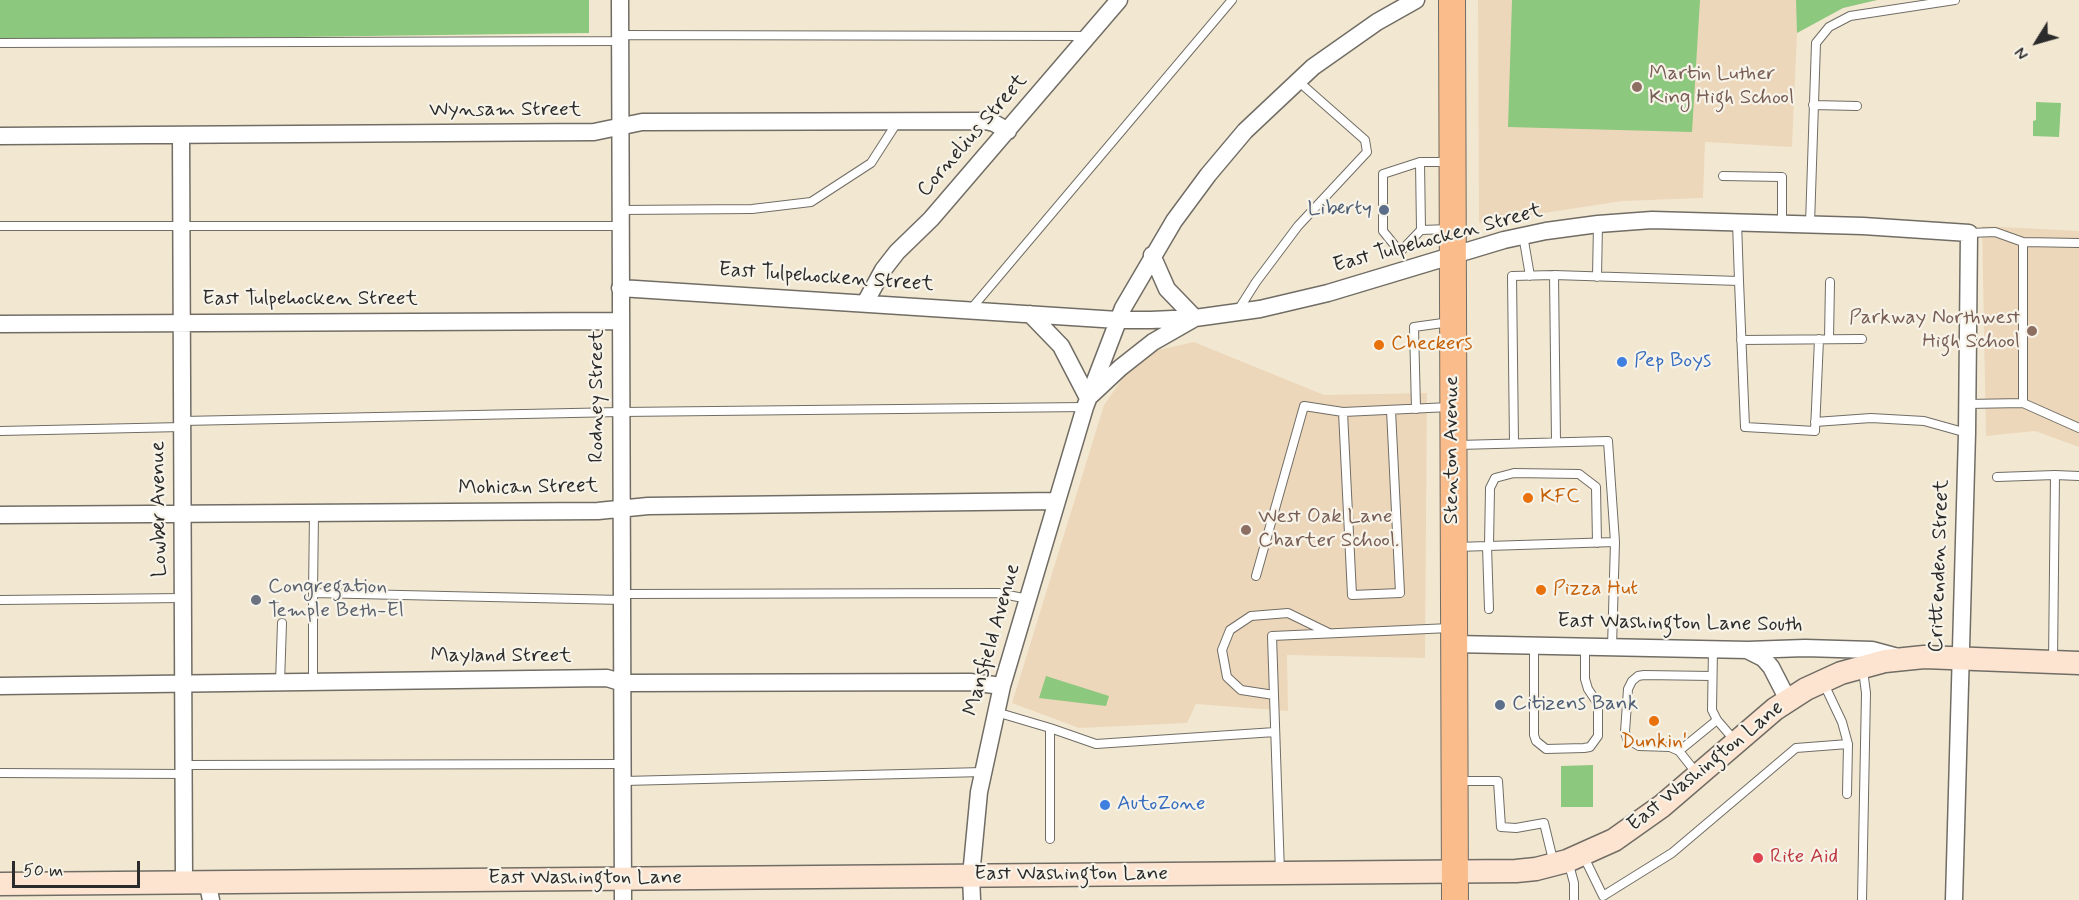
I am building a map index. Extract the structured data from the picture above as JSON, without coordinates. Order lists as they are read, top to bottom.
{
  "streets": {
    "main road": ["Stenton Avenue", "East Washington Lane"],
    "street": [
      "Wynsam Street",
      "Cornelius Street",
      "East Tulpehocken Street",
      "Rodney Street",
      "Mohican Street",
      "Lowber Avenue",
      "Crittenden Street",
      "East Washington Lane South",
      "Mansfield Avenue",
      "Mayland Street"
    ]
  },
  "crossings": [
    ["Wynsam Street", "Cornelius Street"],
    ["Wynsam Street", "Rodney Street"],
    ["Wynsam Street", "Lowber Avenue"],
    ["Cornelius Street", "East Tulpehocken Street"],
    ["East Tulpehocken Street", "Rodney Street"],
    ["East Tulpehocken Street", "Stenton Avenue"],
    ["East Tulpehocken Street", "Lowber Avenue"],
    ["East Tulpehocken Street", "Crittenden Street"],
    ["East Tulpehocken Street", "Mansfield Avenue"],
    ["Rodney Street", "Mohican Street"],
    ["Rodney Street", "Mayland Street"],
    ["Rodney Street", "East Washington Lane"],
    ["Stenton Avenue", "East Washington Lane South"],
    ["Stenton Avenue", "East Washington Lane"],
    ["Mohican Street", "Lowber Avenue"],
    ["Mohican Street", "Mansfield Avenue"],
    ["Lowber Avenue", "Mayland Street"],
    ["Lowber Avenue", "East Washington Lane"],
    ["Crittenden Street", "East Washington Lane"],
    ["East Washington Lane South", "East Washington Lane"],
    ["Mansfield Avenue", "Mayland Street"],
    ["Mansfield Avenue", "East Washington Lane"]
  ],
  "places": [
    "Martin Luther King High School",
    "Liberty",
    "Parkway Northwest High School",
    "Checkers",
    "Pep Boys",
    "KFC",
    "West Oak Lane Charter School.",
    "Pizza Hut",
    "Congregation Temple Beth-El",
    "Citizens Bank",
    "Dunkin'",
    "AutoZone",
    "Rite Aid"
  ],
  "scale_bar": "50 m",
  "north": "bottom left"
}
